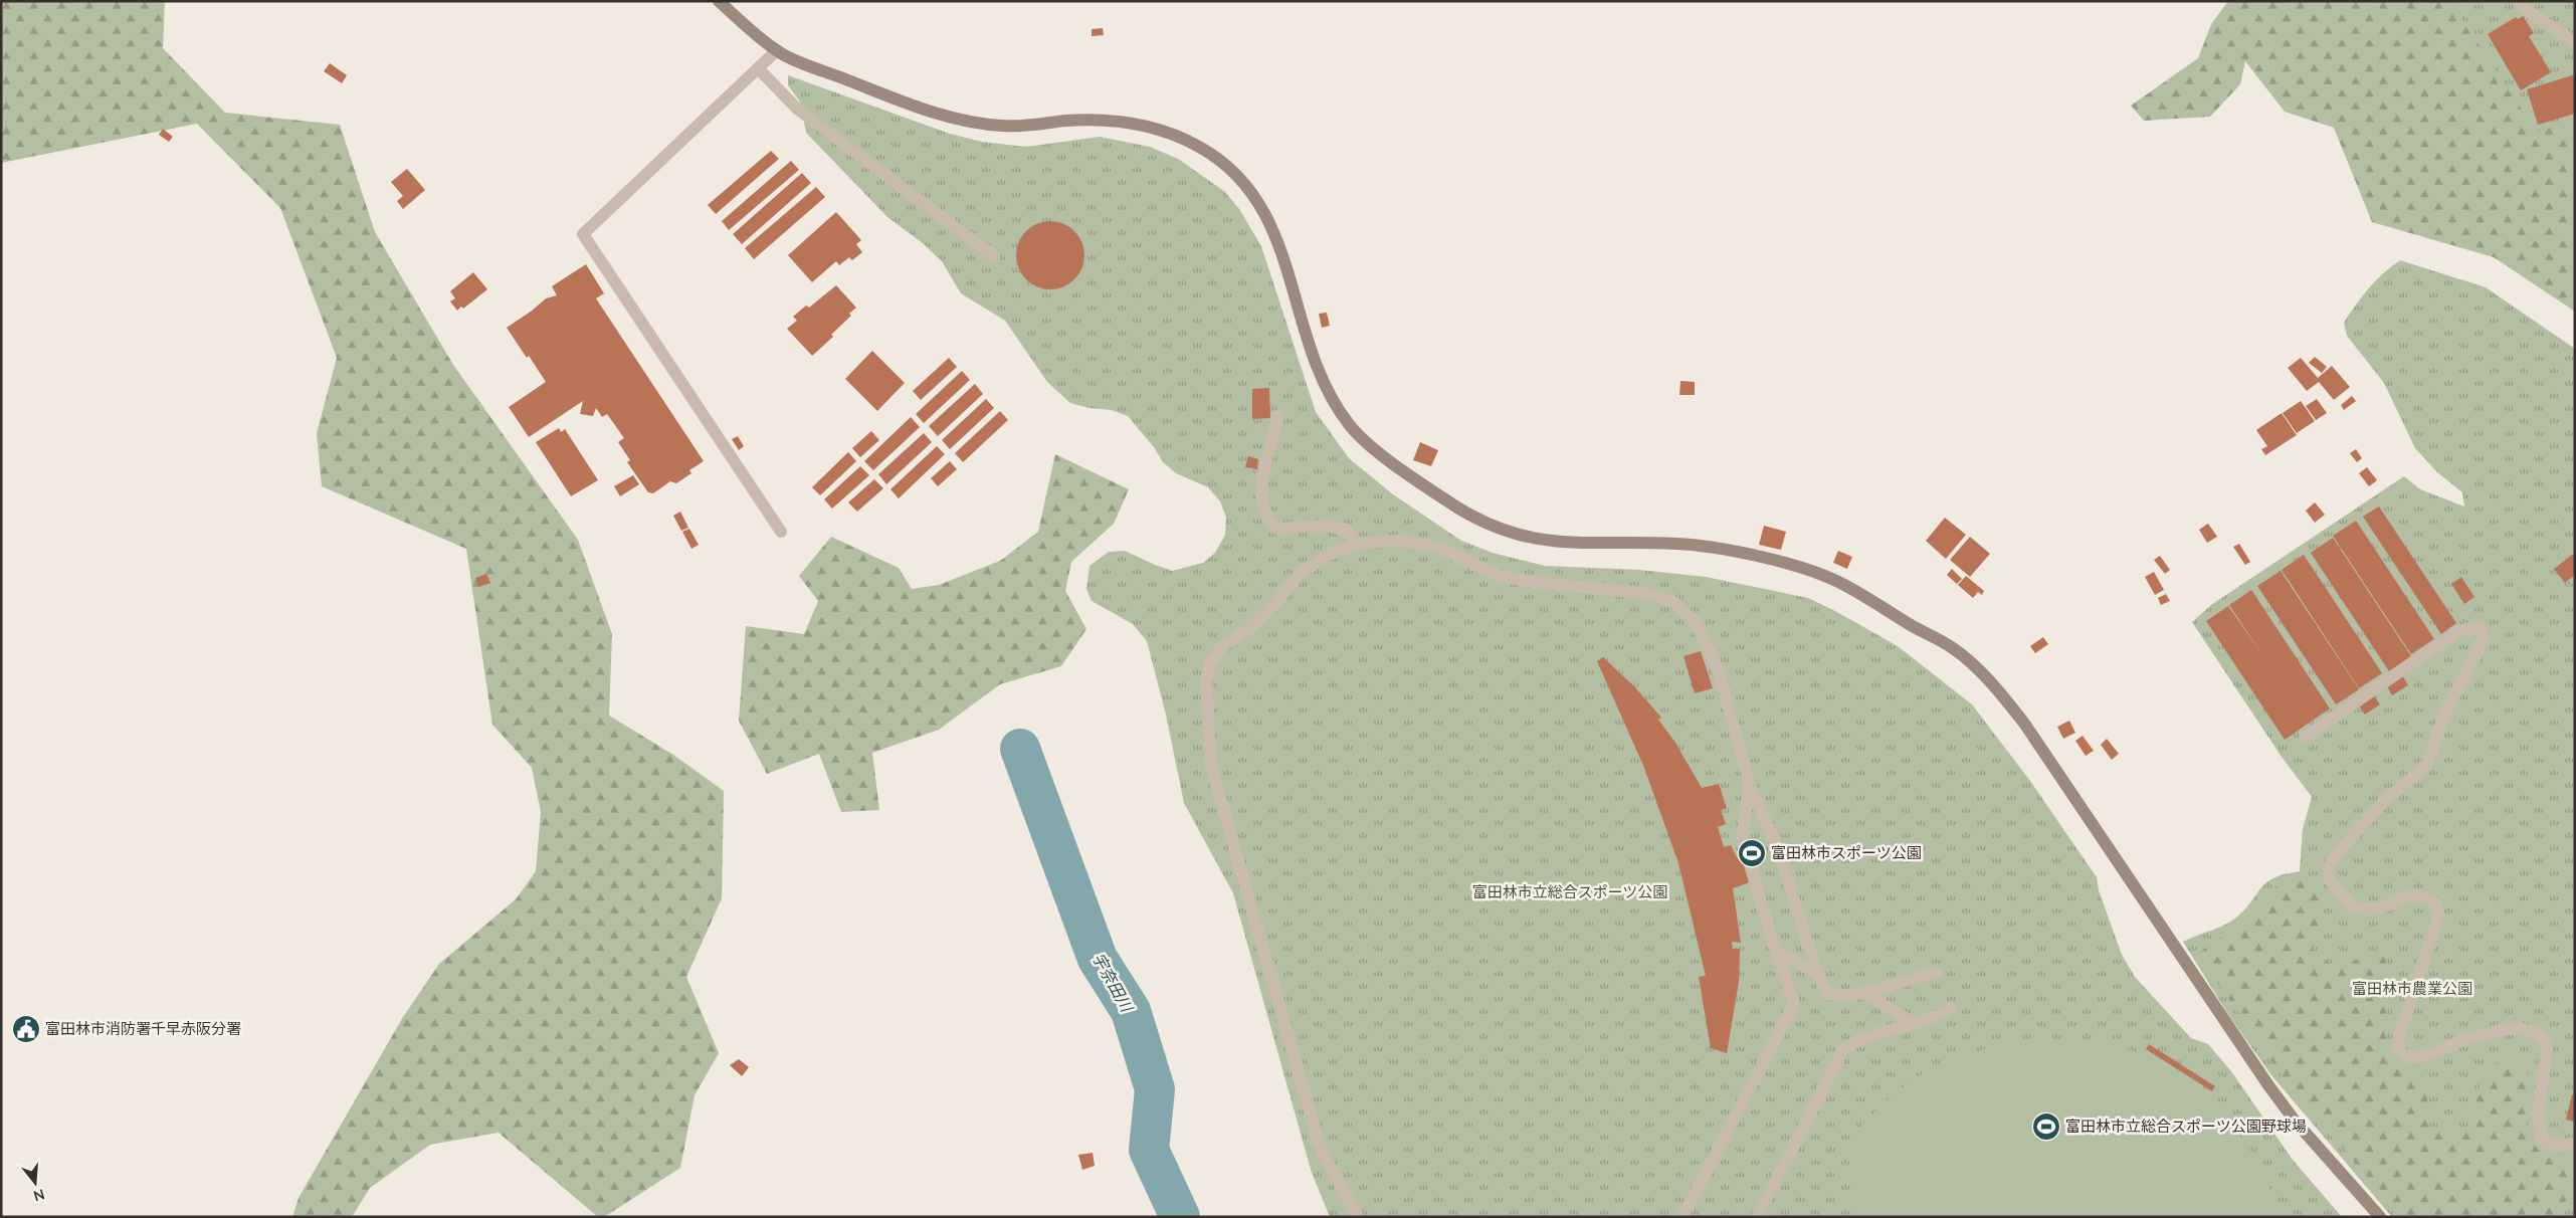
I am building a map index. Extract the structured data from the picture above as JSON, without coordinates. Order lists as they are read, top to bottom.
{
  "water": ["宇奈田川"],
  "parks": ["富田林市立総合スポーツ公園", "富田林市農業公園"],
  "places": {
    "sports": ["富田林市スポーツ公園", "富田林市立総合スポーツ公園野球場"],
    "public building": ["富田林市消防署千早赤阪分署"]
  },
  "north": "bottom"
}
